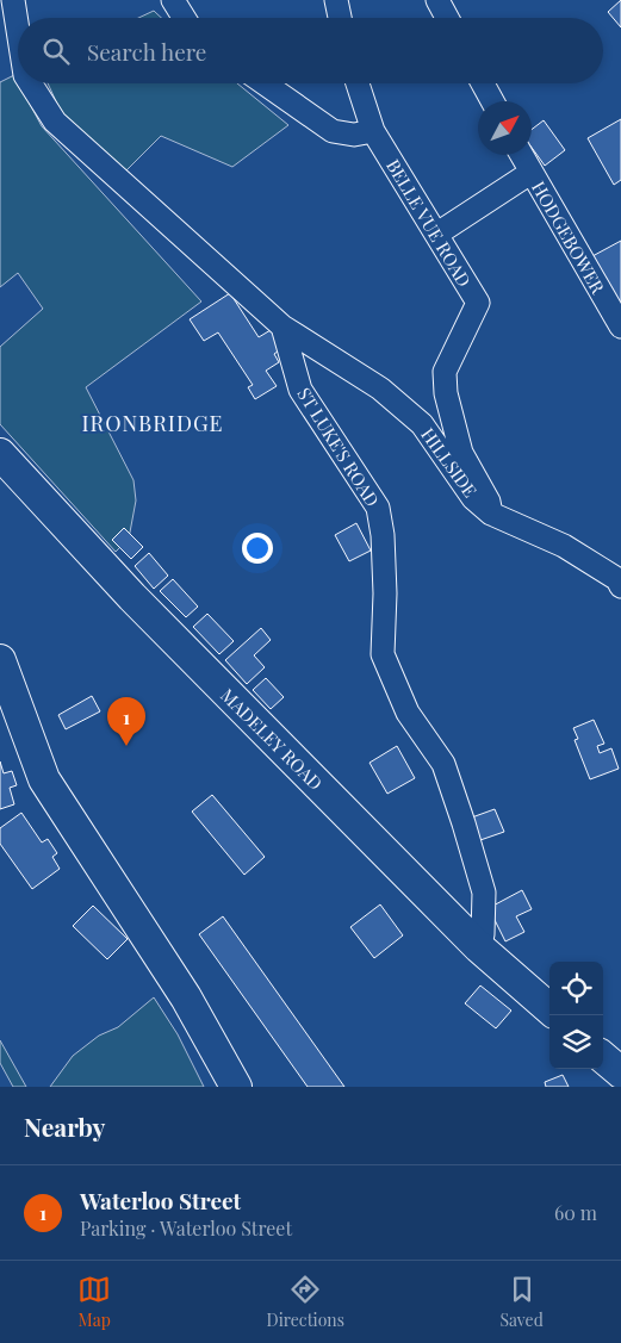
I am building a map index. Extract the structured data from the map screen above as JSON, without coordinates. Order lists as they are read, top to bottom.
{
  "streets": {
    "main road": ["MADELEY ROAD"],
    "street": [
      "BELLE VUE ROAD",
      "HODGEBOWER",
      "ST LUKE'S ROAD",
      "HILLSIDE"
    ]
  },
  "crossings": [
    ["BELLE VUE ROAD", "HILLSIDE"],
    ["ST LUKE'S ROAD", "HILLSIDE"],
    ["ST LUKE'S ROAD", "MADELEY ROAD"]
  ],
  "districts": ["IRONBRIDGE"],
  "north": "top right",
  "page": {
    "search": "Search here",
    "pins": "1",
    "heading": "Nearby",
    "list": [
      {
        "mark": "1",
        "name": "Waterloo Street",
        "note": "Parking · Waterloo Street",
        "value": "60 m"
      }
    ],
    "nav": ["Map", "Directions", "Saved"]
  }
}
